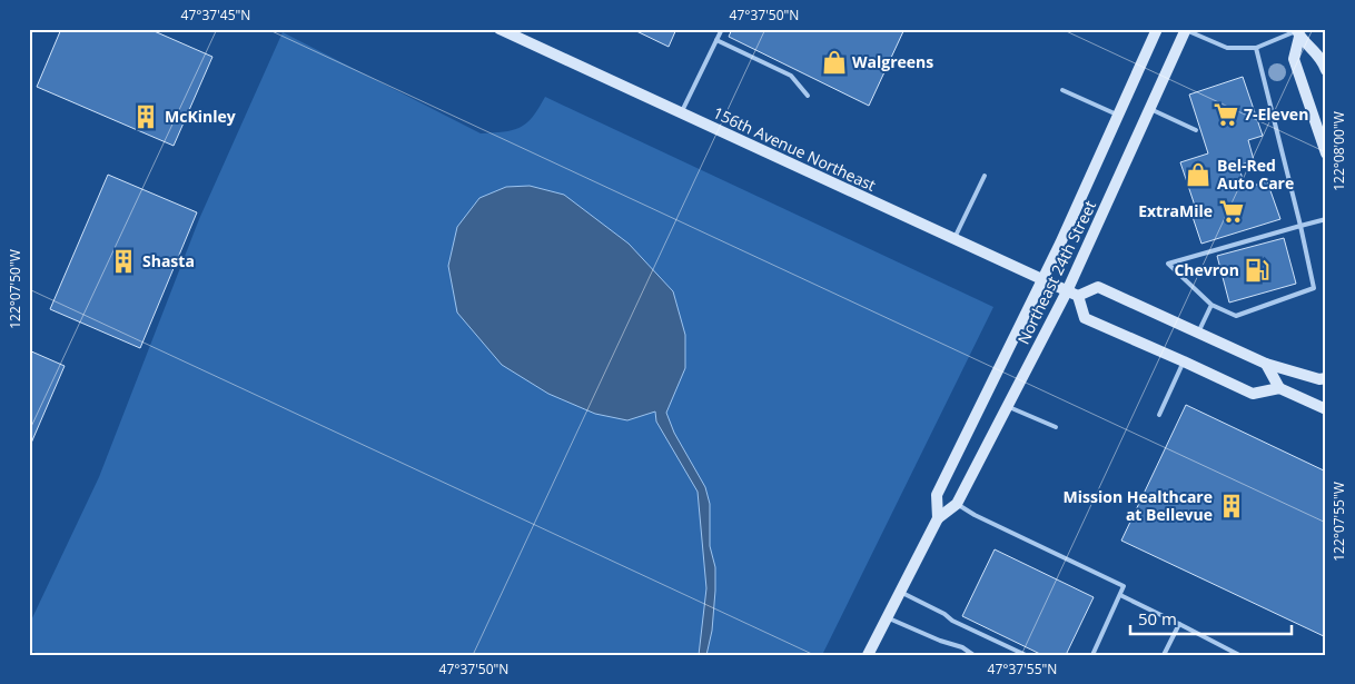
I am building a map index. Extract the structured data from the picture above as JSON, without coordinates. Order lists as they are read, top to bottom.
{
  "streets": {
    "main road": ["156th Avenue Northeast", "Northeast 24th Street"]
  },
  "crossings": [
    ["156th Avenue Northeast", "Northeast 24th Street"]
  ],
  "places": {
    "shop": ["Walgreens", "Bel-Red Auto Care"],
    "supermarket": ["7-Eleven", "ExtraMile"],
    "building": ["McKinley", "Shasta", "Mission Healthcare at Bellevue"],
    "fuel station": ["Chevron"]
  },
  "scale_bar": "50 m",
  "coordinates": [
    "47°37'45\"N",
    "47°37'50\"N",
    "122°08'00\"W",
    "122°07'50\"W",
    "122°07'55\"W",
    "47°37'55\"N"
  ]
}
